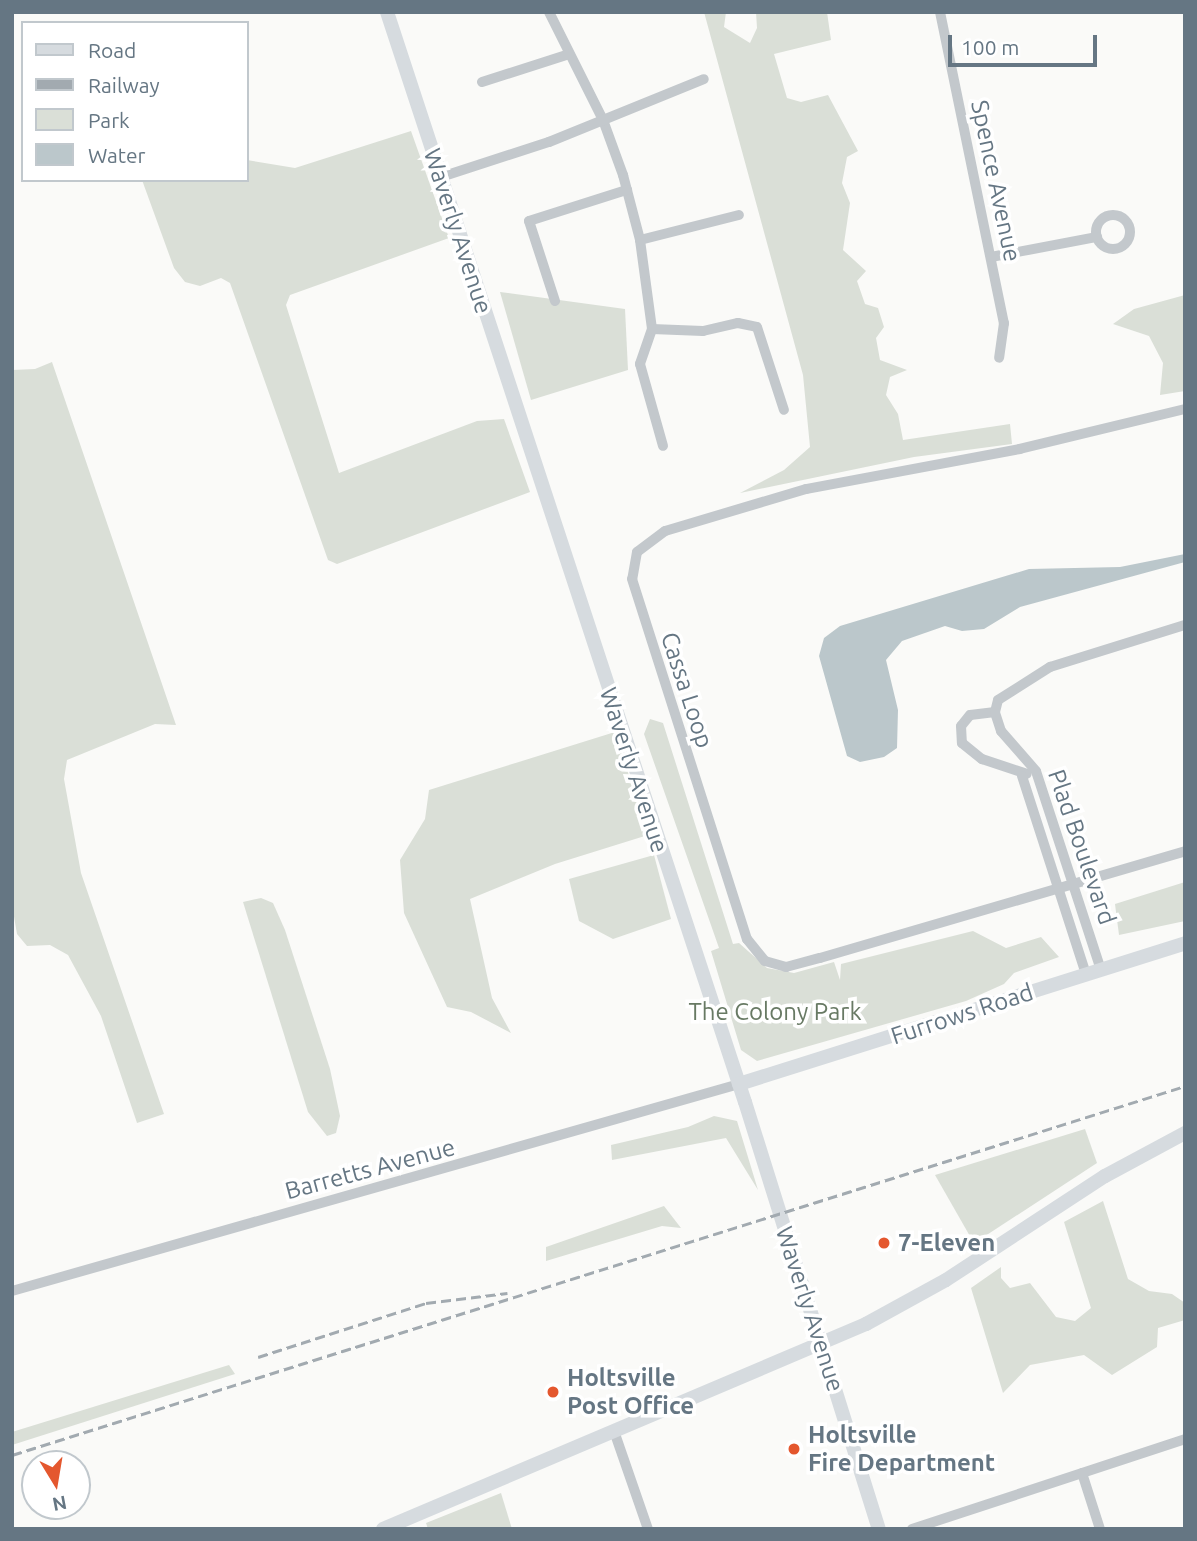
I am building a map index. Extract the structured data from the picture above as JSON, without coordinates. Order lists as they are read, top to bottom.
{
  "streets": {
    "street": [
      "Spence Avenue",
      "Waverly Avenue",
      "Cassa Loop",
      "Plad Boulevard",
      "Furrows Road",
      "Barretts Avenue"
    ]
  },
  "crossings": [
    ["Waverly Avenue", "Furrows Road"],
    ["Waverly Avenue", "Barretts Avenue"],
    ["Cassa Loop", "Plad Boulevard"],
    ["Plad Boulevard", "Furrows Road"],
    ["Furrows Road", "Barretts Avenue"]
  ],
  "parks": ["The Colony Park"],
  "places": ["7-Eleven", "Holtsville Post Office", "Holtsville Fire Department"],
  "legend": [
    "Road",
    "Railway",
    "Park",
    "Water"
  ],
  "scale_bar": "100 m",
  "north": "bottom"
}
